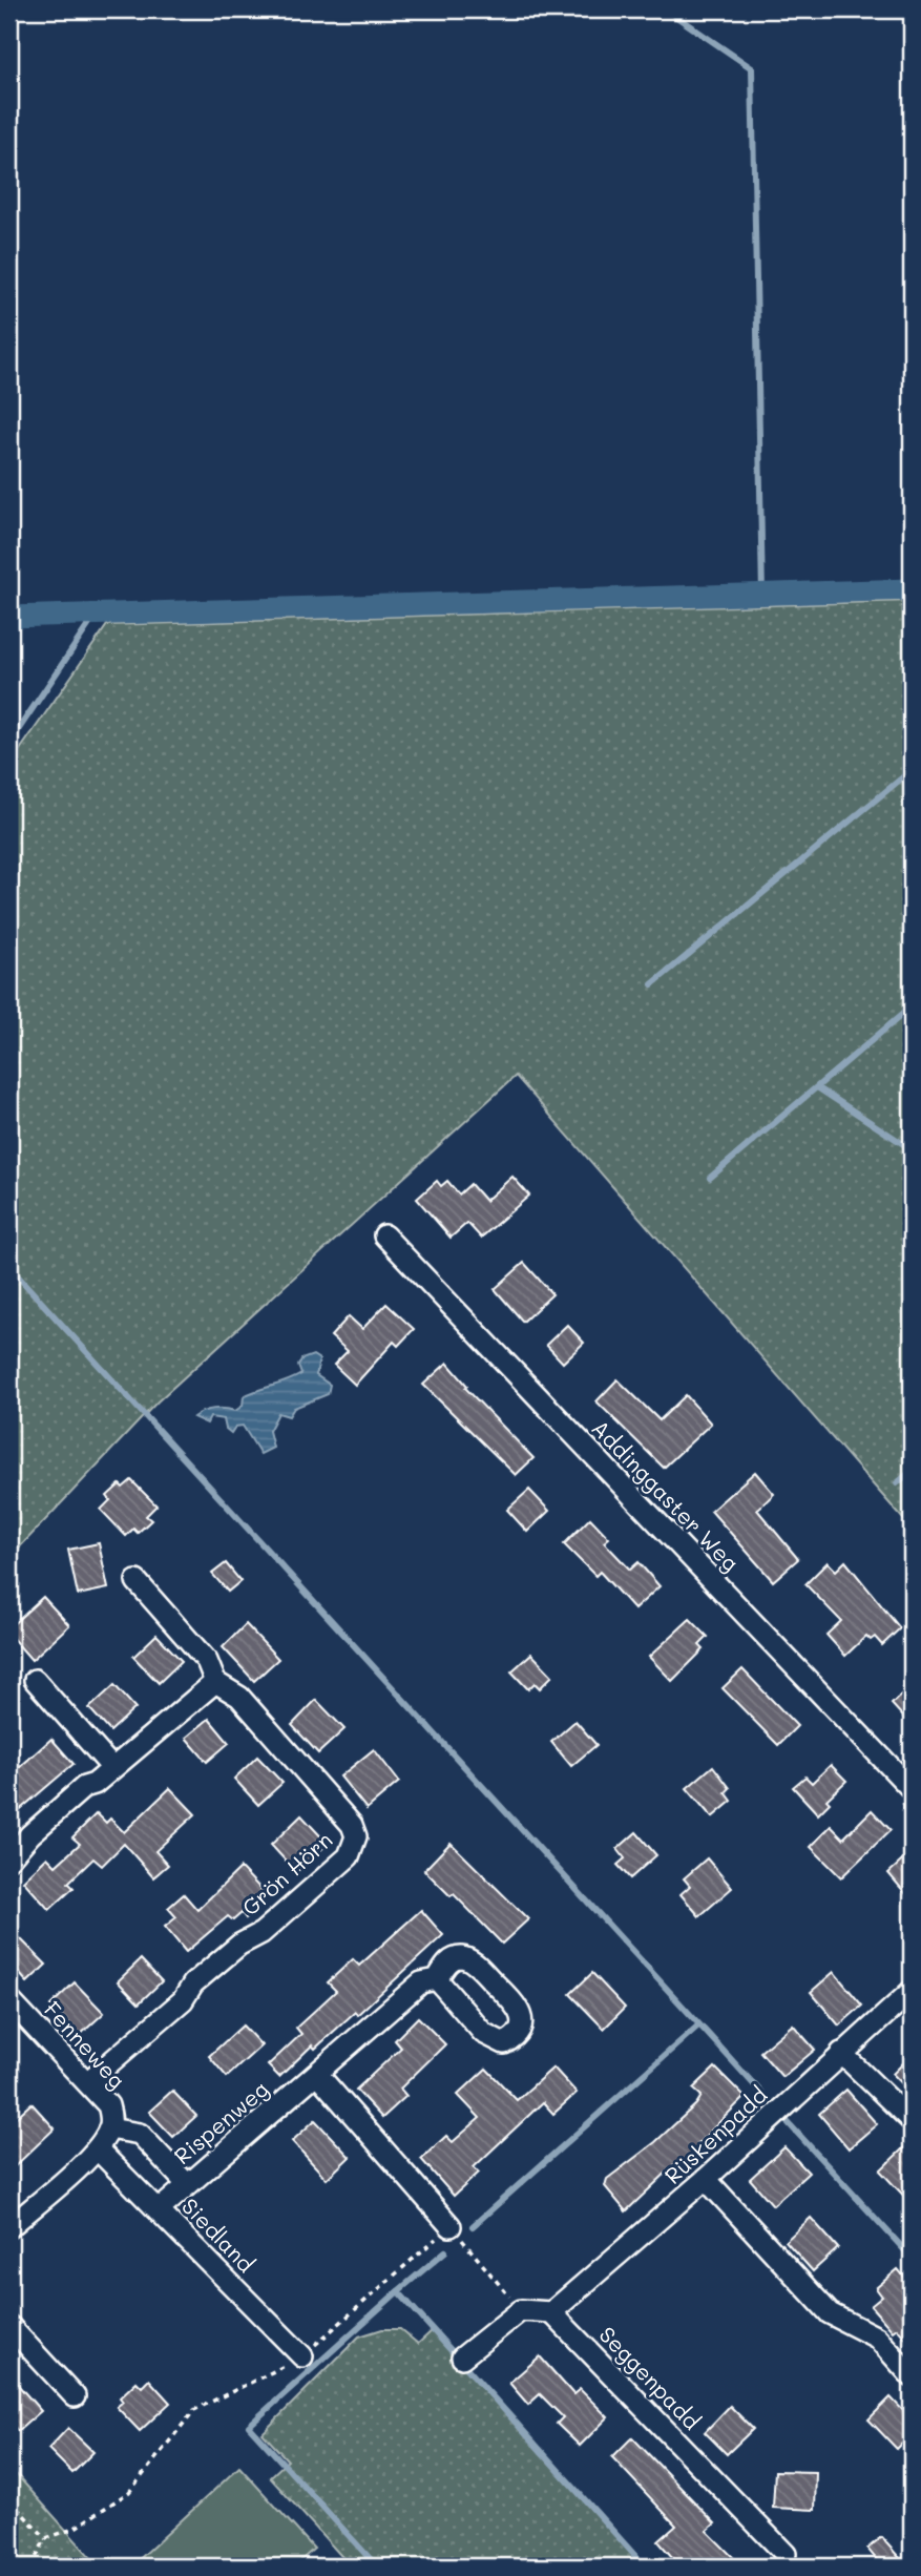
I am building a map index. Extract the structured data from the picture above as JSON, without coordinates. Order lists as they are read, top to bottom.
{
  "streets": {
    "street": [
      "Addinggaster Weg",
      "Grön Hörn",
      "Fenneweg",
      "Rispenweg",
      "Rüskenpadd",
      "Siedland",
      "Seggenpadd"
    ]
  },
  "crossings": [
    ["Grön Hörn", "Fenneweg"],
    ["Fenneweg", "Siedland"],
    ["Rispenweg", "Siedland"],
    ["Rüskenpadd", "Seggenpadd"]
  ]
}
